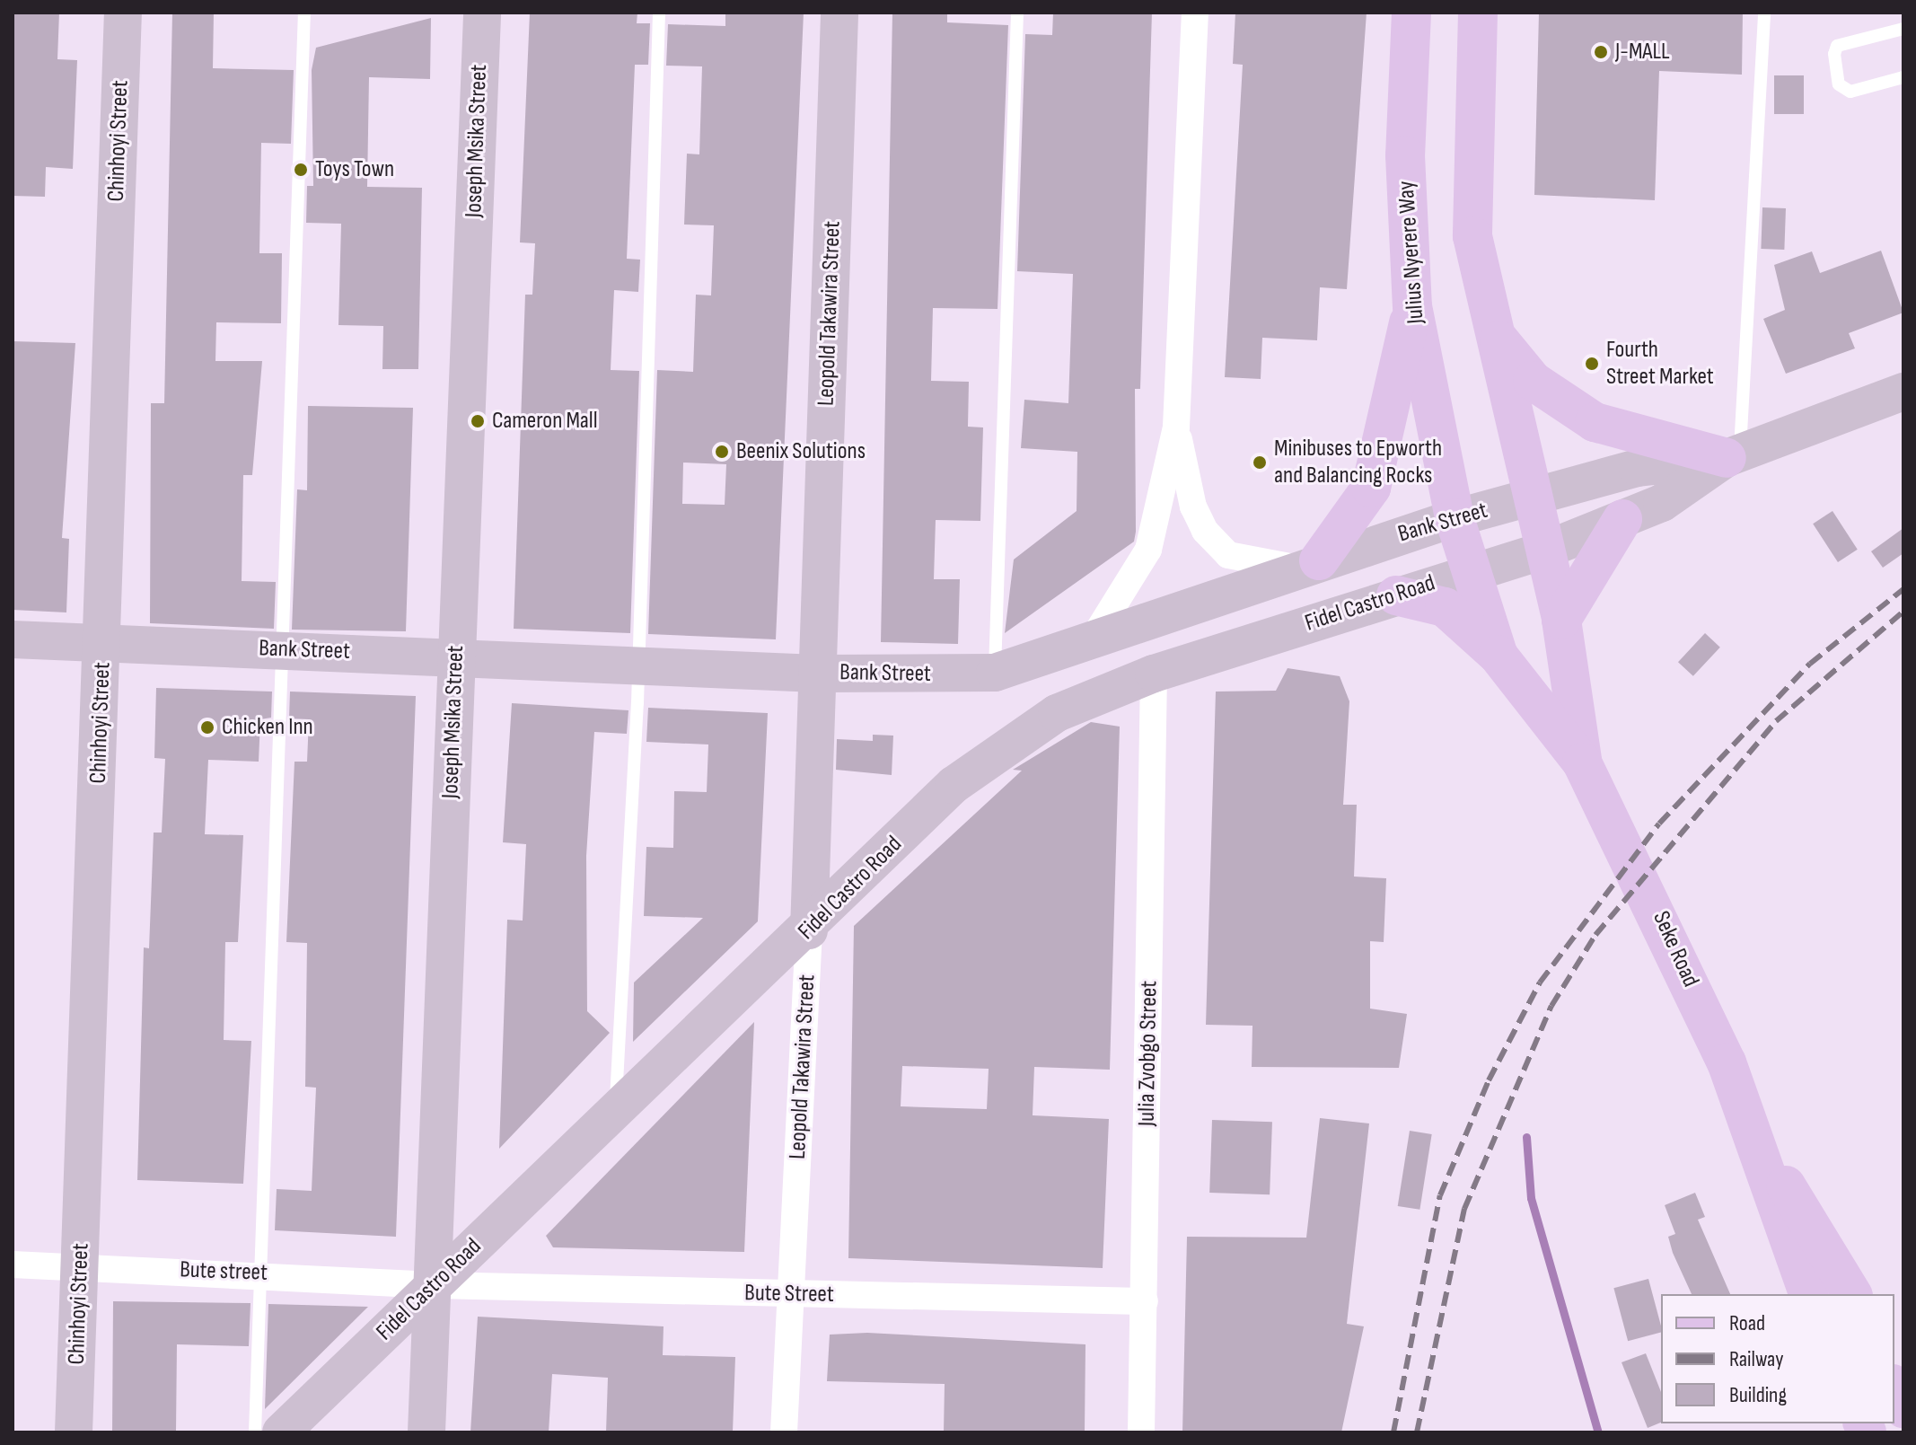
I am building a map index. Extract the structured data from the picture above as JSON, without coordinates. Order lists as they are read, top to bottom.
{
  "streets": {
    "main road": ["Julius Nyerere Way", "Seke Road"],
    "street": [
      "Chinhoyi Street",
      "Joseph Msika Street",
      "Leopold Takawira Street",
      "Bank Street",
      "Fidel Castro Road",
      "Julia Zvobgo Street",
      "Bute street",
      "Bute Street"
    ]
  },
  "crossings": [
    ["Chinhoyi Street", "Bank Street"],
    ["Chinhoyi Street", "Bute street"],
    ["Joseph Msika Street", "Bank Street"],
    ["Joseph Msika Street", "Fidel Castro Road"],
    ["Joseph Msika Street", "Bute street"],
    ["Joseph Msika Street", "Bute Street"],
    ["Julius Nyerere Way", "Bank Street"],
    ["Julius Nyerere Way", "Fidel Castro Road"],
    ["Leopold Takawira Street", "Bank Street"],
    ["Leopold Takawira Street", "Fidel Castro Road"],
    ["Leopold Takawira Street", "Bute Street"],
    ["Bank Street", "Fidel Castro Road"],
    ["Fidel Castro Road", "Julia Zvobgo Street"],
    ["Fidel Castro Road", "Bute street"],
    ["Fidel Castro Road", "Bute Street"],
    ["Julia Zvobgo Street", "Bute Street"],
    ["Bute street", "Bute Street"]
  ],
  "places": [
    "J-MALL",
    "Toys Town",
    "Fourth Street Market",
    "Cameron Mall",
    "Beenix Solutions",
    "Minibuses to Epworth and Balancing Rocks",
    "Chicken Inn"
  ],
  "legend": ["Road", "Railway", "Building"]
}
